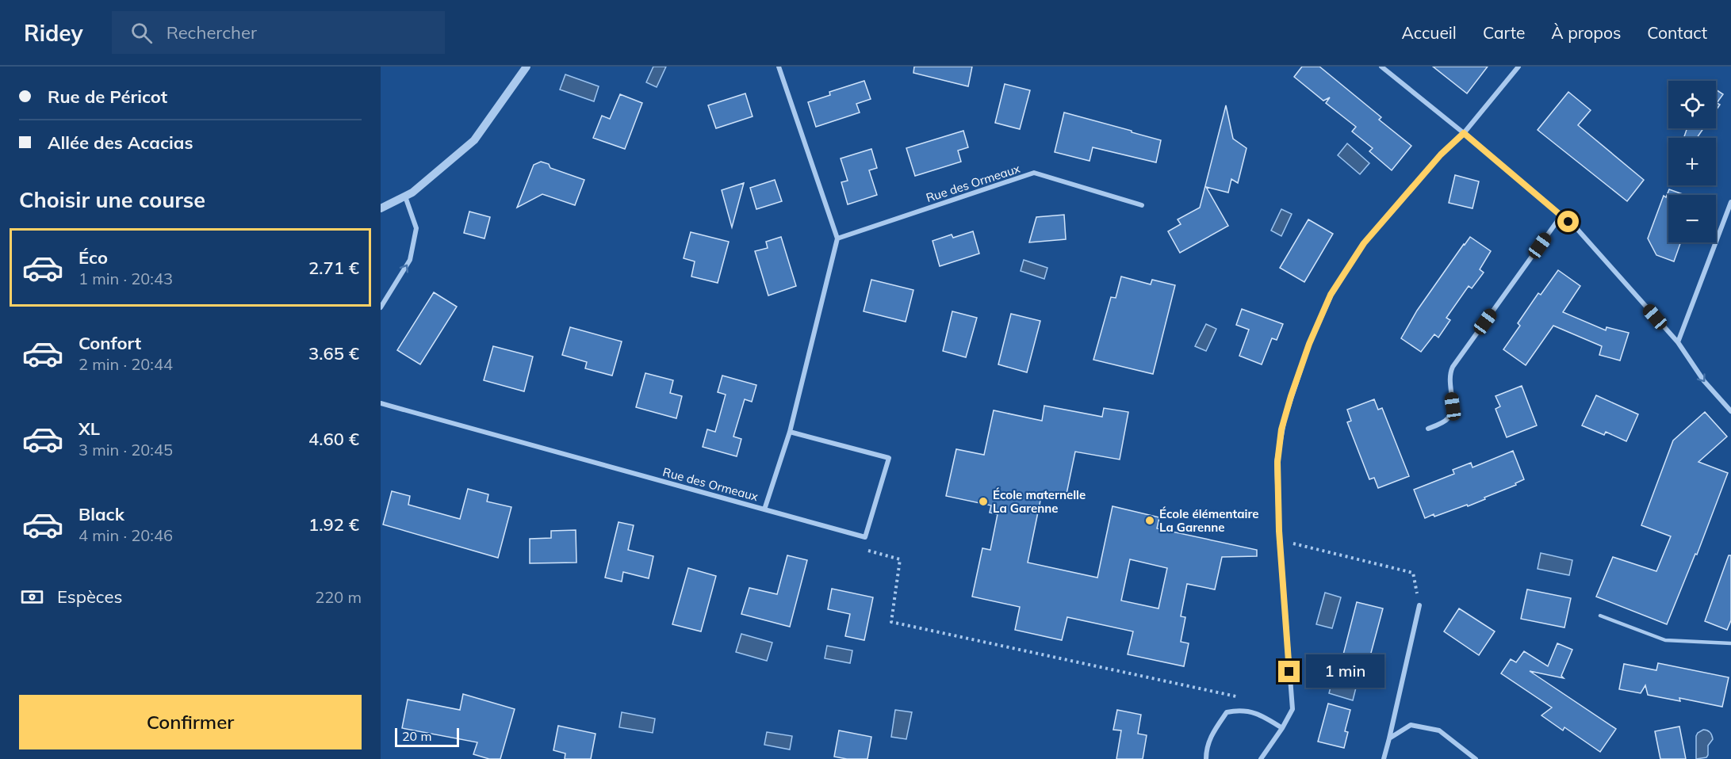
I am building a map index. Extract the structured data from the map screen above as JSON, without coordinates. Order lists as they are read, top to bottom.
{
  "streets": {
    "street": ["Rue des Ormeaux"]
  },
  "places": ["École maternelle La Garenne", "École élémentaire La Garenne"],
  "scale_bar": "20 m",
  "page": {
    "header": "Ridey",
    "search": "Rechercher",
    "nav": [
      "Accueil",
      "Carte",
      "À propos",
      "Contact"
    ],
    "banner": ["Rue de Péricot", "Allée des Acacias"],
    "map_buttons": ["+", "−"],
    "heading": "Choisir une course",
    "list": [
      {
        "name": "Éco",
        "note": "1 min · 20:43",
        "value": "2.71 €"
      },
      {
        "name": "Confort",
        "note": "2 min · 20:44",
        "value": "3.65 €"
      },
      {
        "name": "XL",
        "note": "3 min · 20:45",
        "value": "4.60 €"
      },
      {
        "name": "Black",
        "note": "4 min · 20:46",
        "value": "1.92 €"
      }
    ],
    "pay": ["Espèces", "220 m"],
    "bubble": "1 min",
    "buttons": "Confirmer",
    "scale": "20 m"
  }
}
